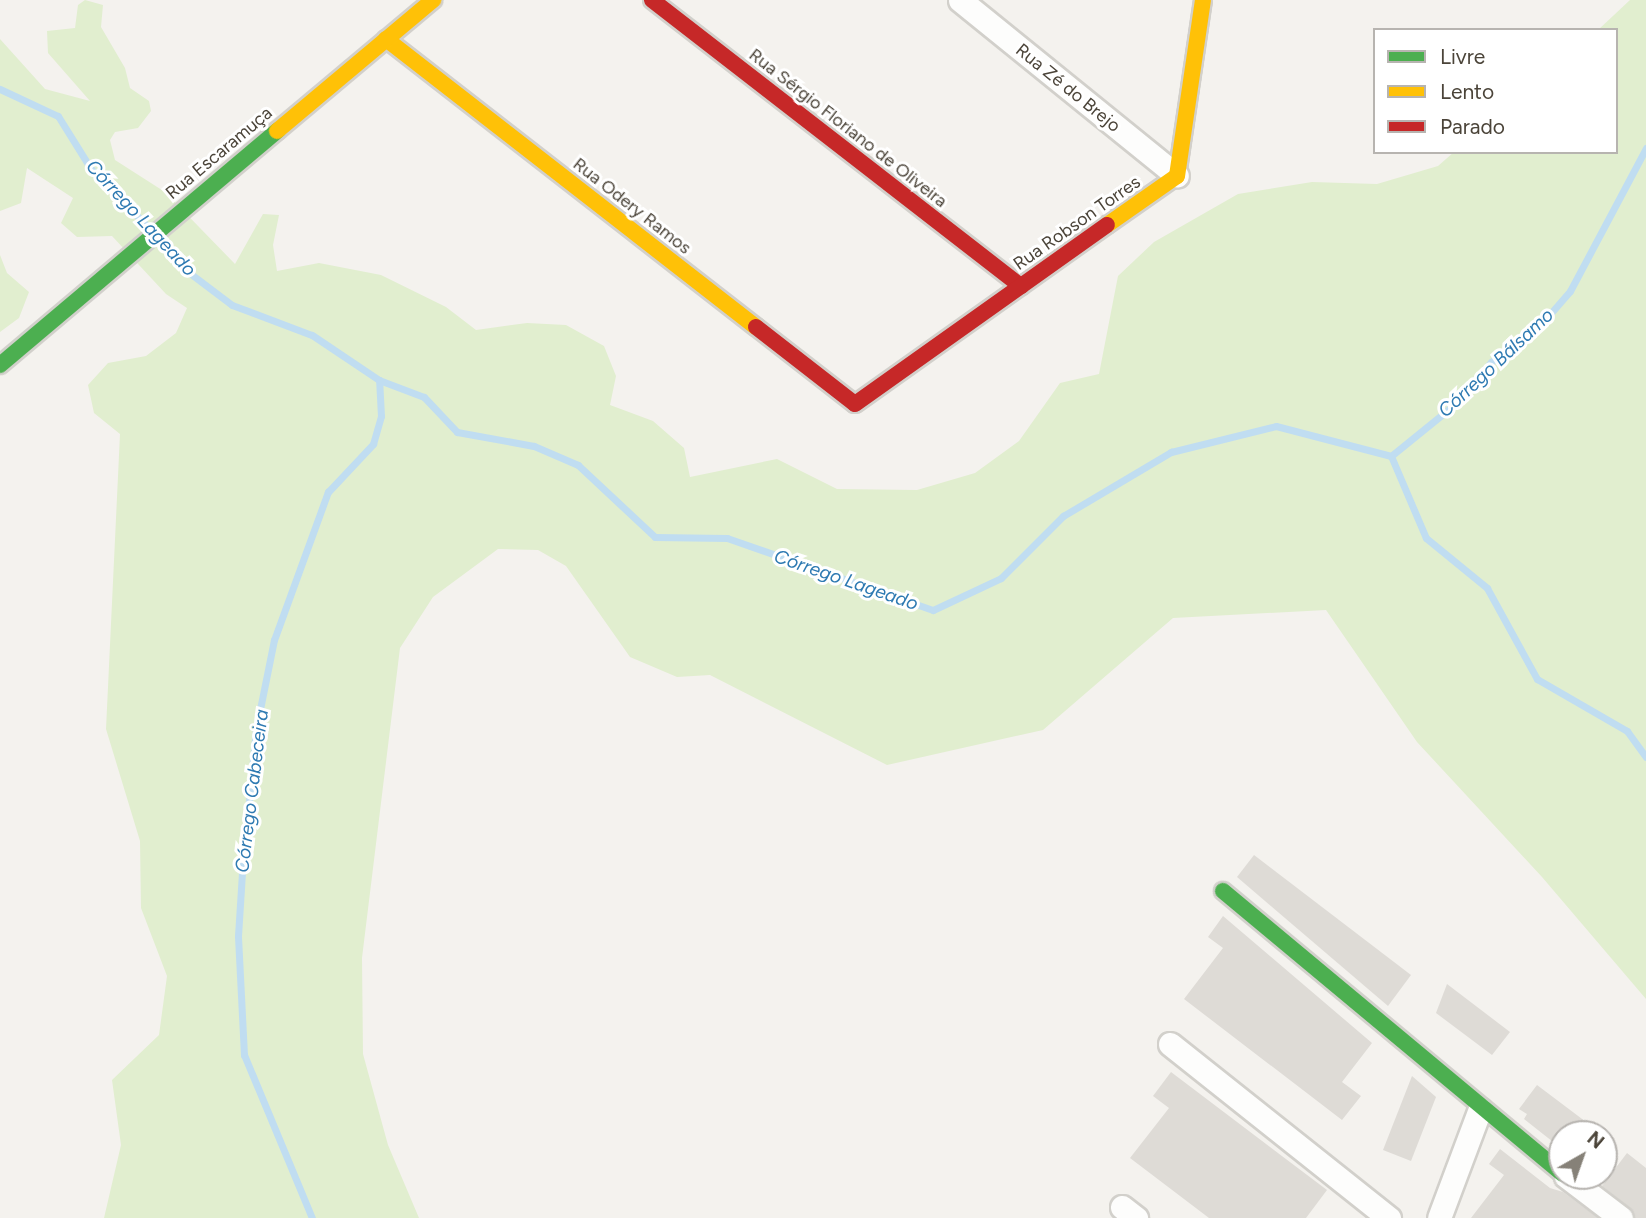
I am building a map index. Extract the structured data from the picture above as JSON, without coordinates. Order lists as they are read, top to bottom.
{
  "streets": {
    "street": [
      "Rua Zé do Brejo",
      "Rua Sérgio Floriano de Oliveira",
      "Rua Escaramuça",
      "Rua Odery Ramos",
      "Rua Robson Torres"
    ]
  },
  "crossings": [
    ["Rua Zé do Brejo", "Rua Robson Torres"],
    ["Rua Sérgio Floriano de Oliveira", "Rua Robson Torres"],
    ["Rua Escaramuça", "Rua Odery Ramos"],
    ["Rua Odery Ramos", "Rua Robson Torres"]
  ],
  "water": ["Córrego Lageado", "Córrego Bálsamo", "Córrego Cabeceira"],
  "legend": ["Livre", "Lento", "Parado"],
  "north": "top right"
}
